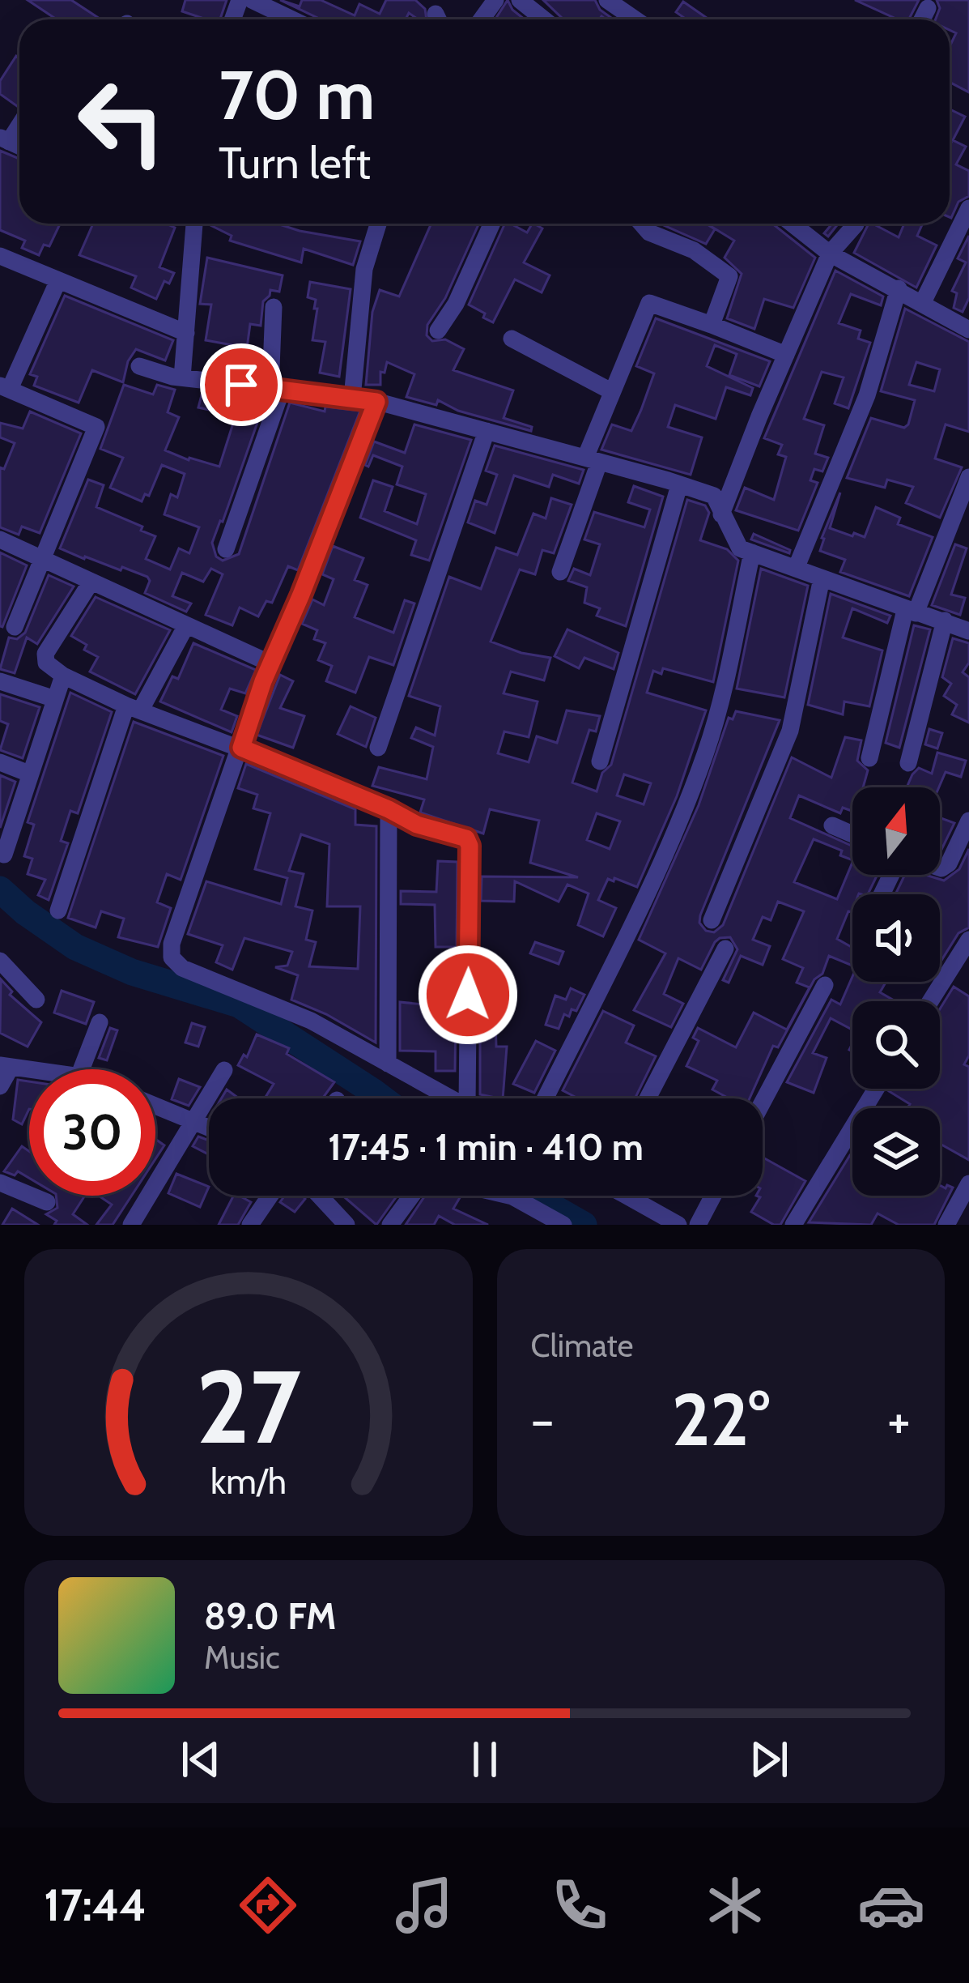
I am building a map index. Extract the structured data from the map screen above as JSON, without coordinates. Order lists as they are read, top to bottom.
{
  "north": "top",
  "page": {
    "turn": ["70 m", "Turn left"],
    "limit": "30",
    "trip": "17:45 · 1 min · 410 m",
    "tile": "Climate",
    "heat": ["−", "22°", "+"],
    "song": ["89.0 FM", "Music"],
    "tabs": "17:44",
    "gauge": ["27", "km/h"]
  }
}
